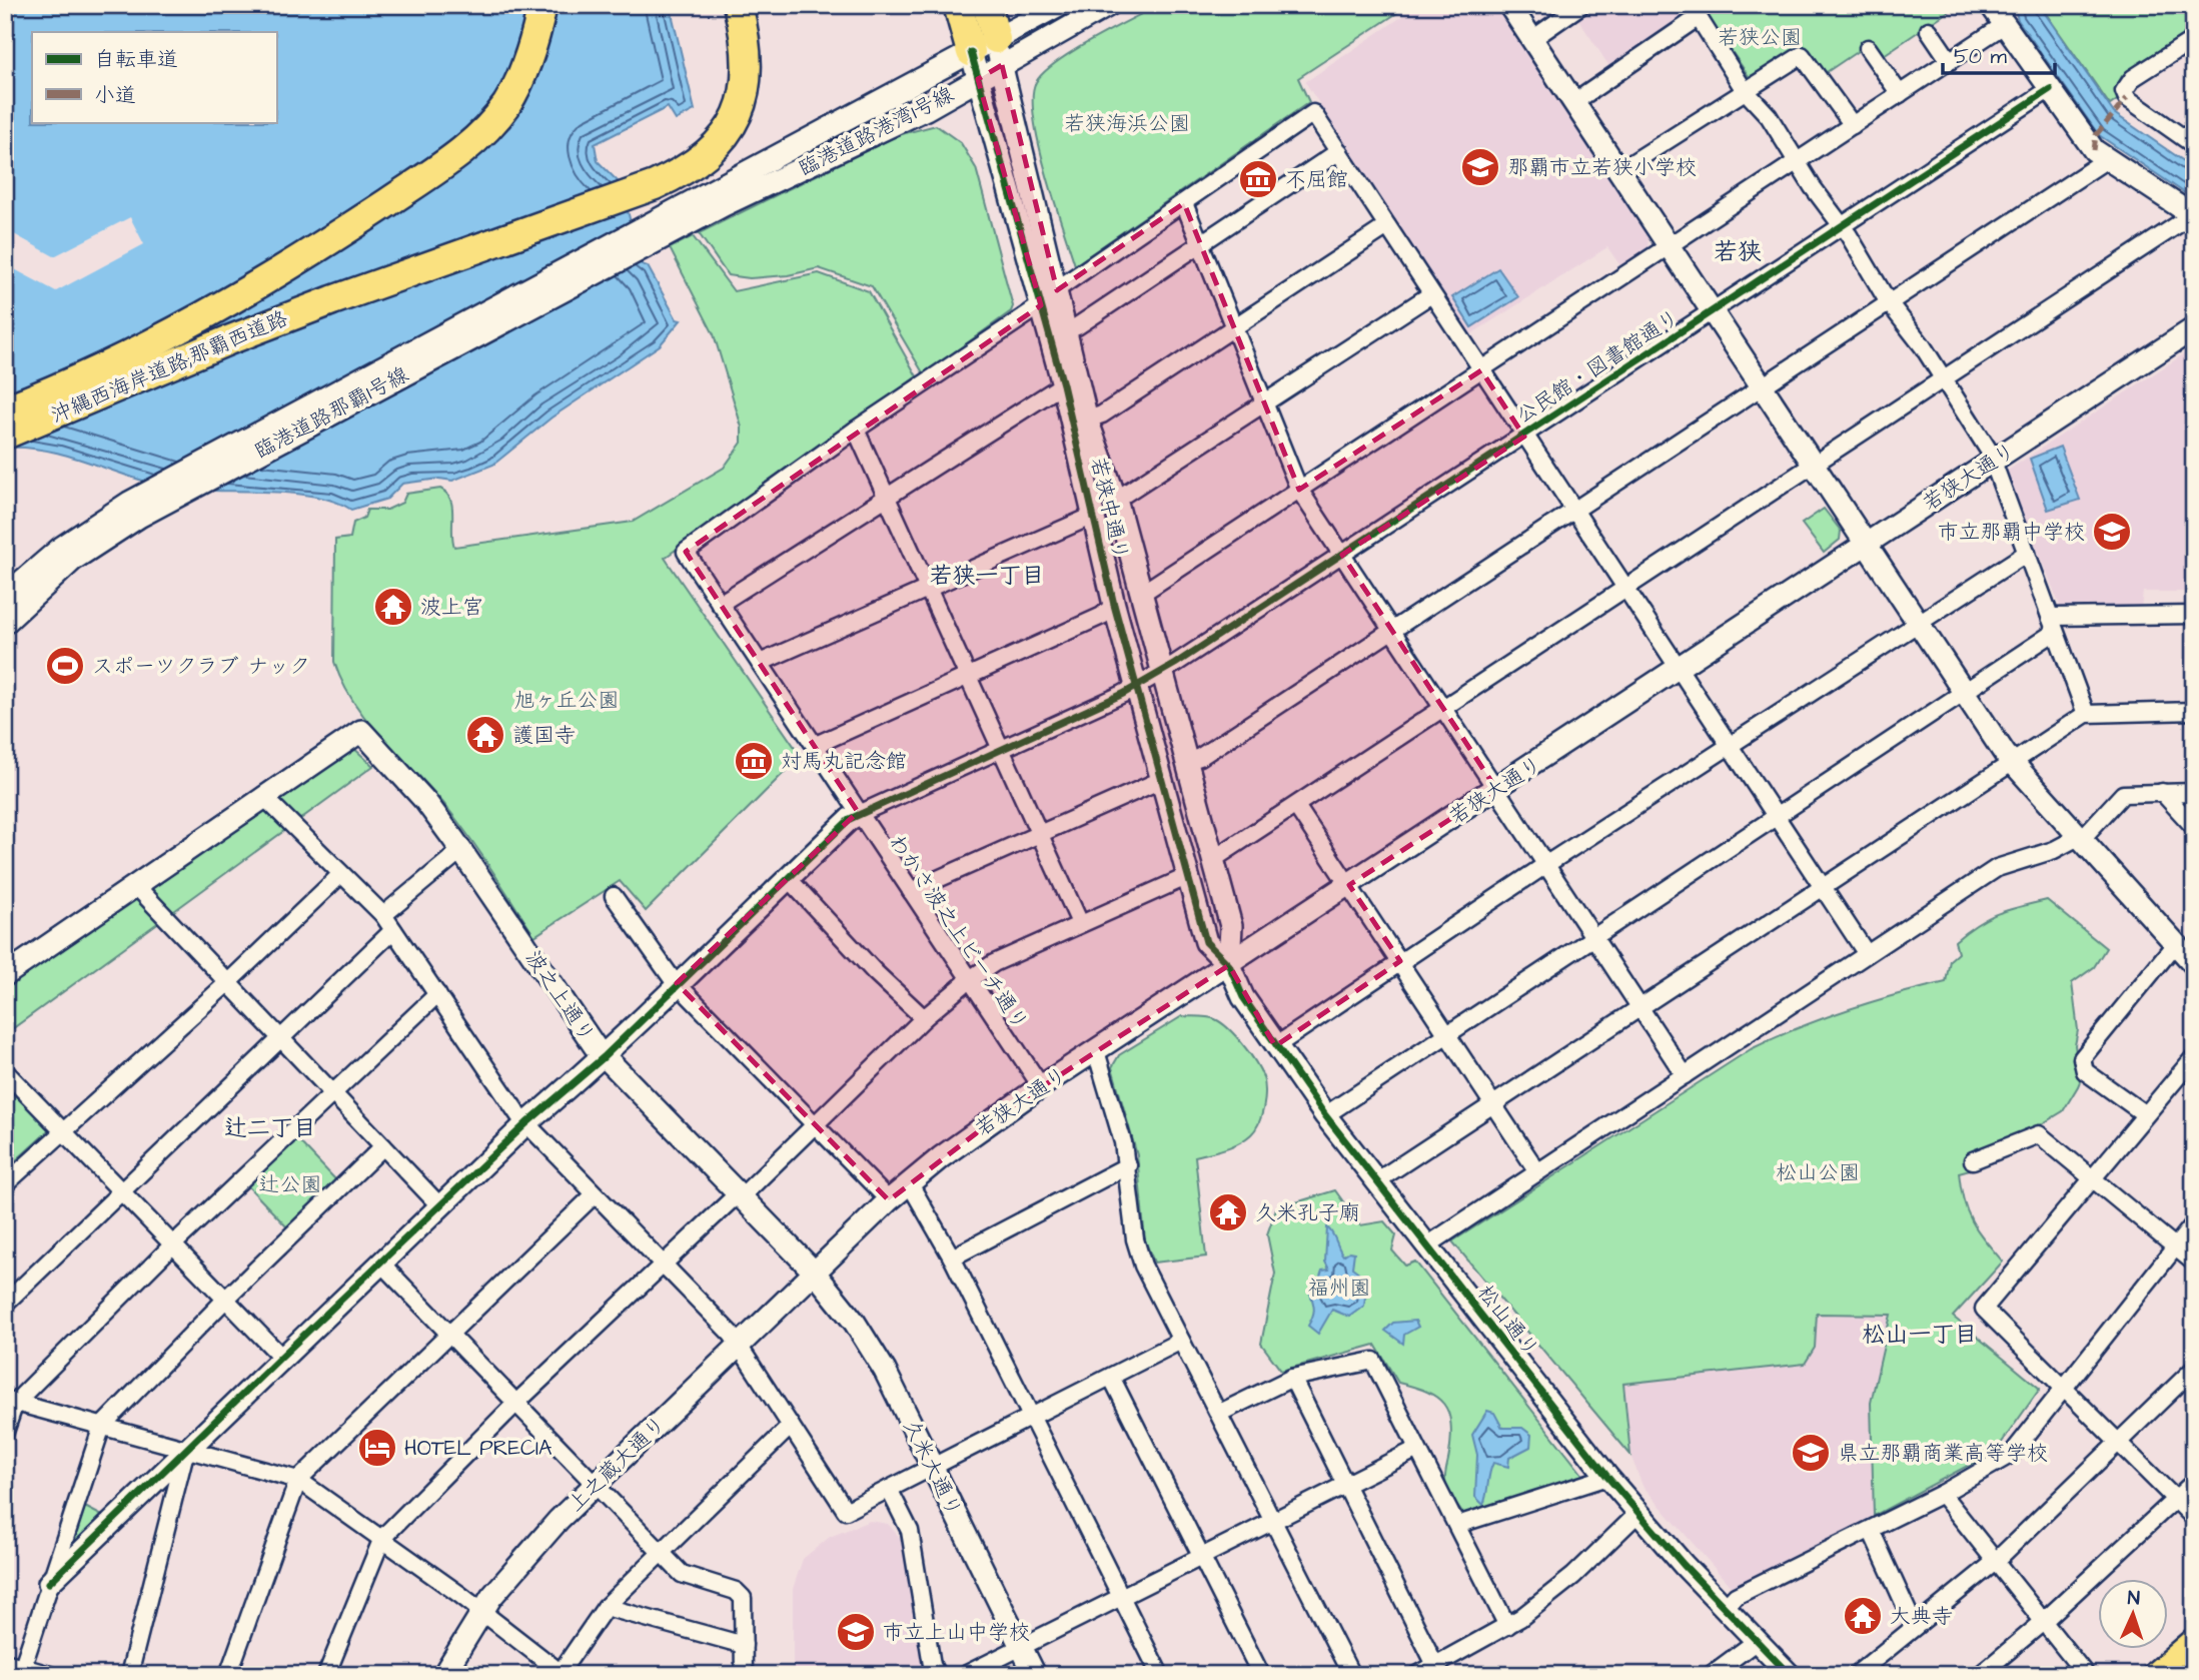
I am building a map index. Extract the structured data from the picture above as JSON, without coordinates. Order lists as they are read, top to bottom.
{
  "streets": {
    "highway": ["沖縄西海岸道路;那覇西道路"],
    "street": [
      "臨港道路港湾1号線",
      "公民館・図書館通り",
      "臨港道路那覇1号線",
      "若狭大通り",
      "若狭中通り",
      "わかさ波之上ビーチ通り",
      "波之上通り",
      "松山通り",
      "上之蔵大通り",
      "久米大通り"
    ]
  },
  "crossings": [
    ["臨港道路港湾1号線", "臨港道路那覇1号線"],
    ["臨港道路港湾1号線", "若狭中通り"],
    ["公民館・図書館通り", "若狭中通り"],
    ["公民館・図書館通り", "わかさ波之上ビーチ通り"],
    ["若狭大通り", "若狭中通り"],
    ["若狭大通り", "わかさ波之上ビーチ通り"],
    ["若狭大通り", "波之上通り"],
    ["若狭大通り", "松山通り"],
    ["若狭大通り", "上之蔵大通り"],
    ["若狭大通り", "久米大通り"],
    ["若狭中通り", "松山通り"],
    ["波之上通り", "上之蔵大通り"],
    ["波之上通り", "久米大通り"],
    ["上之蔵大通り", "久米大通り"]
  ],
  "districts": [
    "若狭",
    "若狭一丁目",
    "辻二丁目",
    "松山一丁目"
  ],
  "parks": [
    "若狭公園",
    "若狭海浜公園",
    "旭ヶ丘公園",
    "松山公園",
    "辻公園",
    "福州園"
  ],
  "places": {
    "school or university": [
      "那覇市立若狭小学校",
      "市立那覇中学校",
      "県立那覇商業高等学校",
      "市立上山中学校"
    ],
    "museum": ["不屈館", "対馬丸記念館"],
    "temple": [
      "波上宮",
      "護国寺",
      "久米孔子廟",
      "大典寺"
    ],
    "sports": ["スポーツクラブ ナック"],
    "hotel": ["HOTEL PRECIA"]
  },
  "legend": ["自転車道", "小道"],
  "scale_bar": "50 m",
  "north": "top"
}
